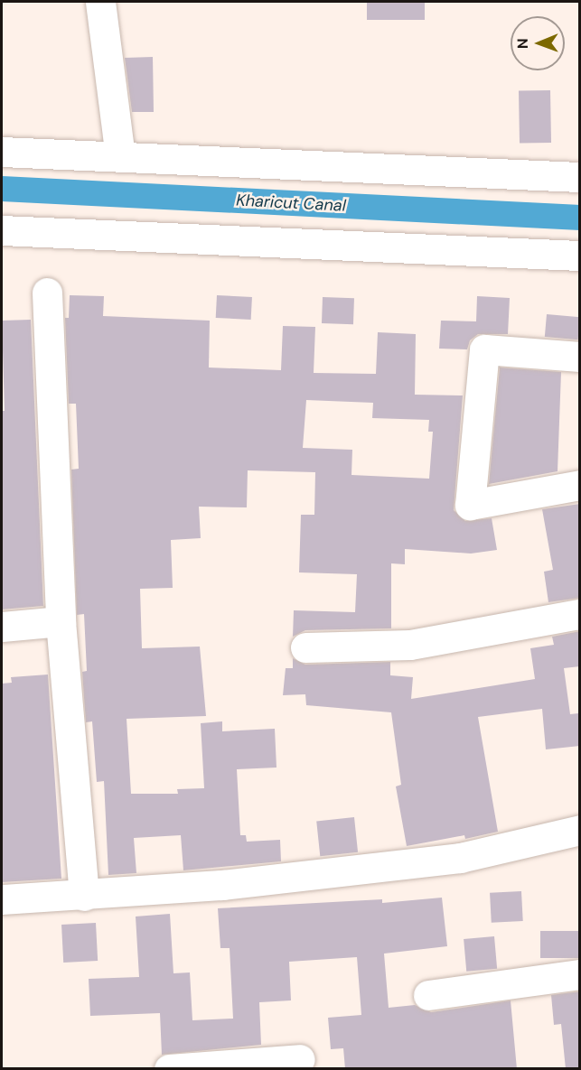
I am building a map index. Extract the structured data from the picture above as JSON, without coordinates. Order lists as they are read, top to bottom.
{
  "water": ["Kharicut Canal"],
  "north": "left"
}
